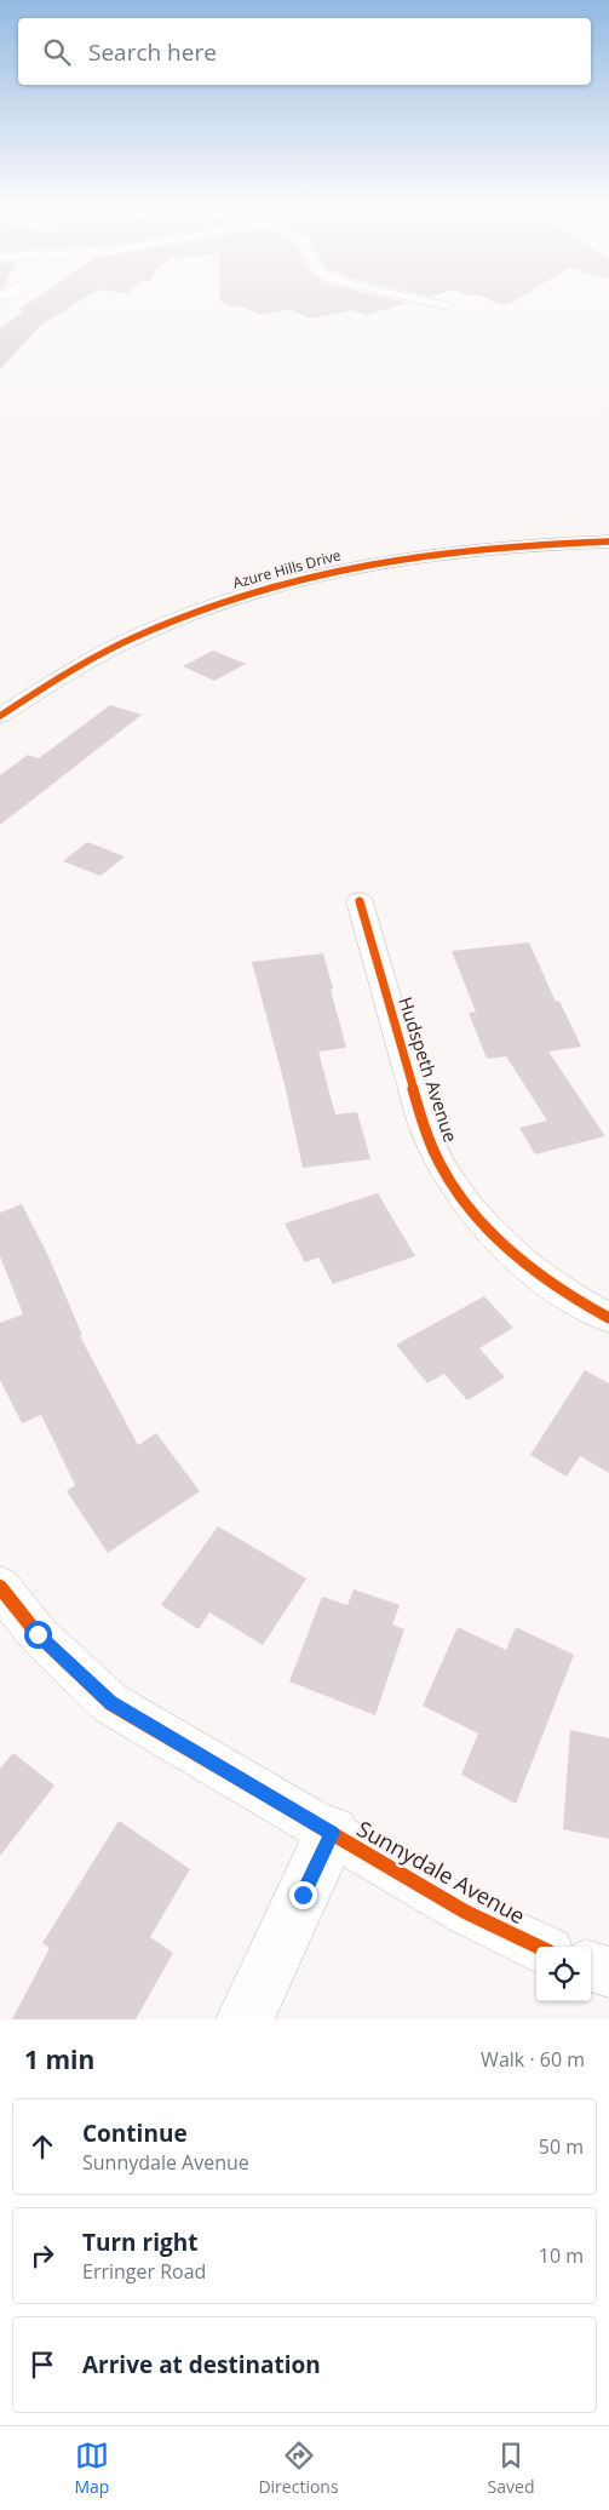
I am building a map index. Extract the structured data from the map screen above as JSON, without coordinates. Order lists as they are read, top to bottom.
{
  "streets": {
    "street": ["Azure Hills Drive", "Hudspeth Avenue", "Sunnydale Avenue"]
  },
  "page": {
    "search": "Search here",
    "heading": ["1 min", "Walk · 60 m"],
    "list": [
      ["Continue", "Sunnydale Avenue", "50 m"],
      ["Turn right", "Erringer Road", "10 m"],
      "Arrive at destination"
    ],
    "nav": ["Map", "Directions", "Saved"]
  }
}
